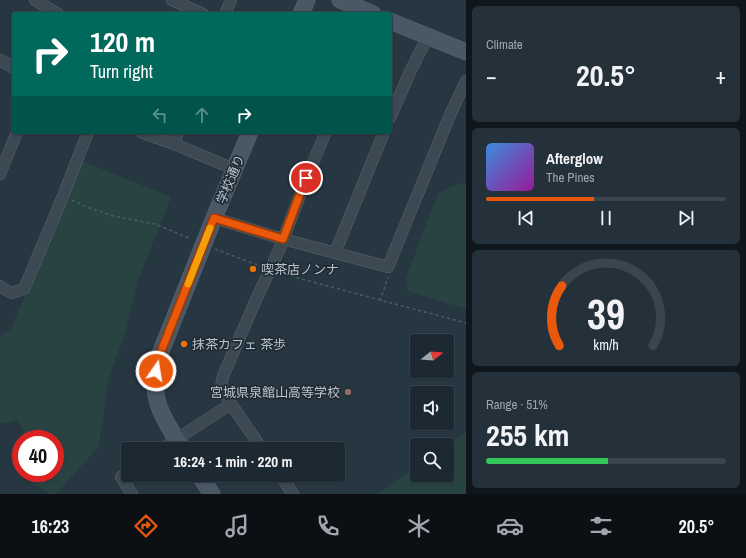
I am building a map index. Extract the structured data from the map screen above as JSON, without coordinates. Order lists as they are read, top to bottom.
{
  "streets": {
    "street": ["学校通り"]
  },
  "places": ["喫茶店ノンナ", "抹茶カフェ 茶歩", "宮城県泉館山高等学校"],
  "north": "right",
  "page": {
    "tile": [
      "Climate",
      ["Range · 51%", "255 km"]
    ],
    "turn": ["120 m", "Turn right"],
    "heat": ["−", "20.5°", "+"],
    "song": ["Afterglow", "The Pines"],
    "limit": "40",
    "trip": "16:24 · 1 min · 220 m",
    "tabs": ["16:23", "20.5°"],
    "gauge": ["39", "km/h"]
  }
}
